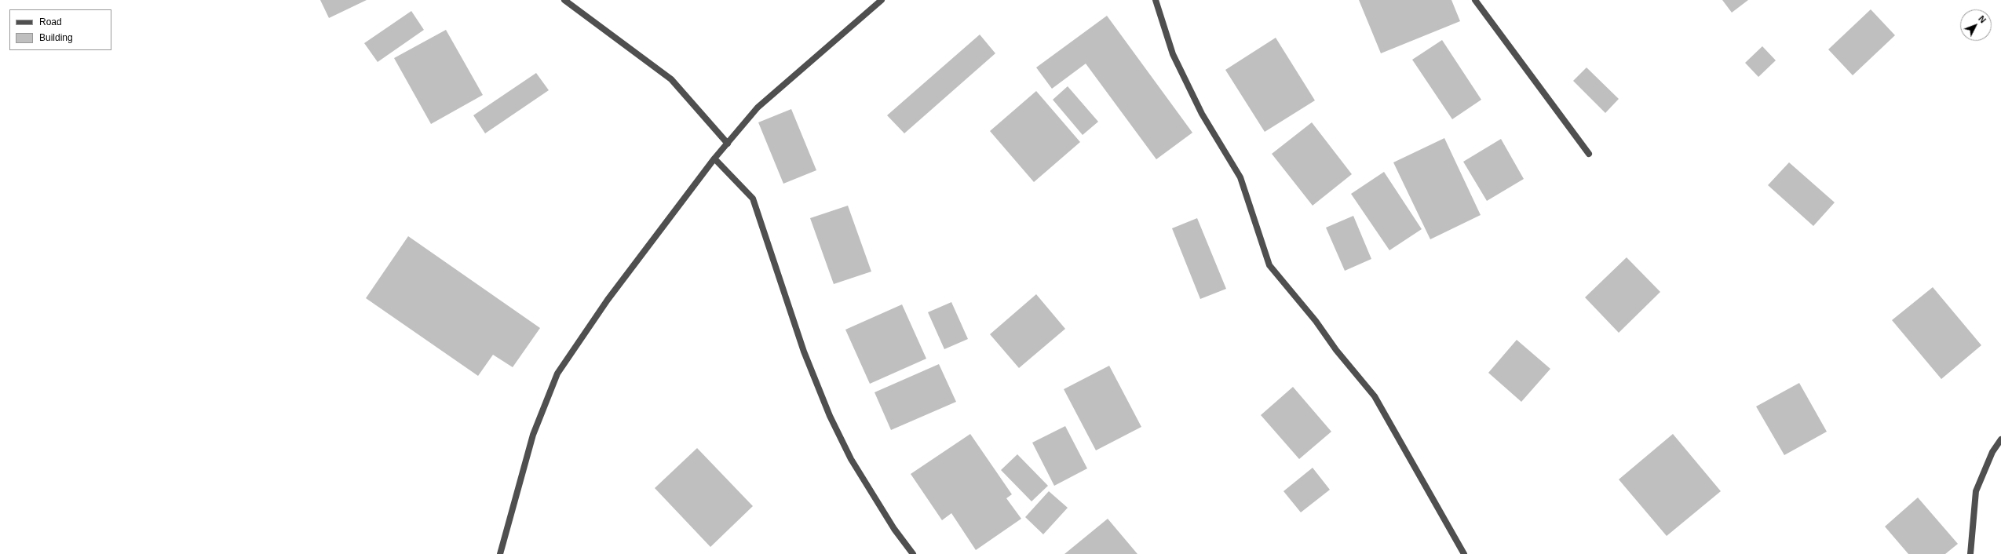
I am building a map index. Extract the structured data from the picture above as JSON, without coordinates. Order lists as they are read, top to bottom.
{
  "legend": ["Road", "Building"],
  "north": "top right"
}
